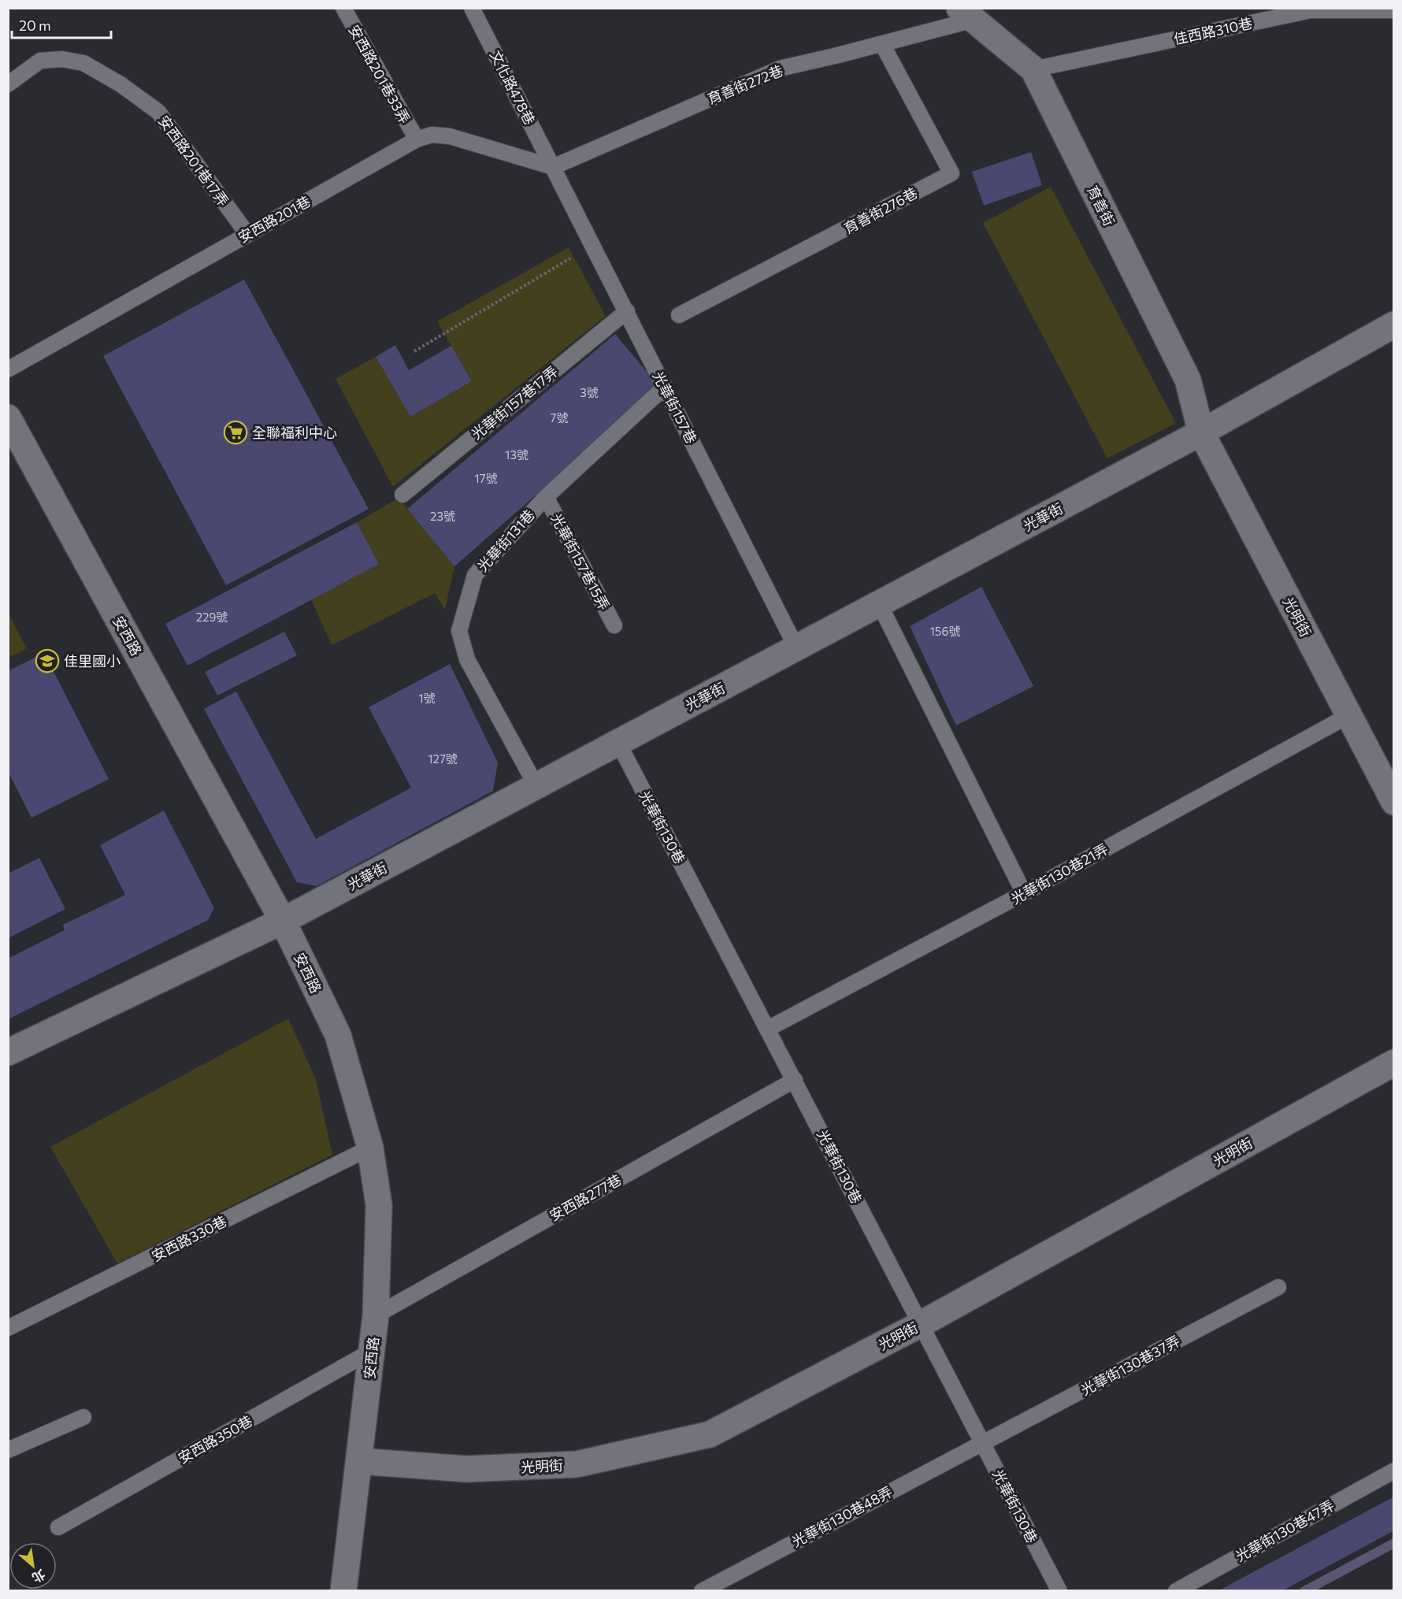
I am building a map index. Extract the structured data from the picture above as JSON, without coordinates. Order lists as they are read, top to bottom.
{
  "streets": {
    "street": [
      "育善街",
      "光華街",
      "光明街",
      "安西路"
    ],
    "lane": [
      "佳西路310巷",
      "安西路201巷33弄",
      "育善街272巷",
      "文化路478巷",
      "安西路201巷17弄",
      "育善街276巷",
      "安西路201巷",
      "光華街157巷17弄",
      "光華街157巷",
      "光華街131巷",
      "光華街157巷15弄",
      "光華街130巷",
      "光華街130巷21弄",
      "安西路277巷",
      "安西路330巷",
      "光華街130巷37弄",
      "安西路350巷",
      "光華街130巷48弄",
      "光華街130巷47弄"
    ]
  },
  "crossings": [
    ["佳西路310巷", "育善街"],
    ["安西路201巷33弄", "安西路201巷"],
    ["育善街272巷", "文化路478巷"],
    ["育善街272巷", "育善街"],
    ["育善街272巷", "育善街276巷"],
    ["育善街272巷", "安西路201巷"],
    ["育善街272巷", "光華街157巷"],
    ["文化路478巷", "安西路201巷"],
    ["文化路478巷", "光華街157巷"],
    ["安西路201巷17弄", "安西路201巷"],
    ["育善街", "光華街"],
    ["育善街", "光明街"],
    ["安西路201巷", "光華街157巷"],
    ["光華街157巷17弄", "光華街157巷"],
    ["光華街157巷", "光華街"],
    ["光華街157巷", "光華街131巷"],
    ["光華街", "光華街131巷"],
    ["光華街", "光明街"],
    ["光華街", "安西路"],
    ["光華街", "光華街130巷"],
    ["光華街131巷", "光華街157巷15弄"],
    ["光明街", "安西路"],
    ["光明街", "光華街130巷"],
    ["光明街", "光華街130巷21弄"],
    ["安西路", "安西路277巷"],
    ["安西路", "安西路330巷"],
    ["安西路", "安西路350巷"],
    ["光華街130巷", "光華街130巷21弄"],
    ["光華街130巷", "安西路277巷"],
    ["光華街130巷", "光華街130巷37弄"],
    ["光華街130巷", "光華街130巷48弄"],
    ["光華街130巷37弄", "光華街130巷48弄"]
  ],
  "places": {
    "supermarket": ["全聯福利中心"],
    "school or university": ["佳里國小"]
  },
  "house_numbers": [
    "3號",
    "7號",
    "13號",
    "17號",
    "23號",
    "229號",
    "156號",
    "1號",
    "127號"
  ],
  "scale_bar": "20 m",
  "north": "bottom right"
}
